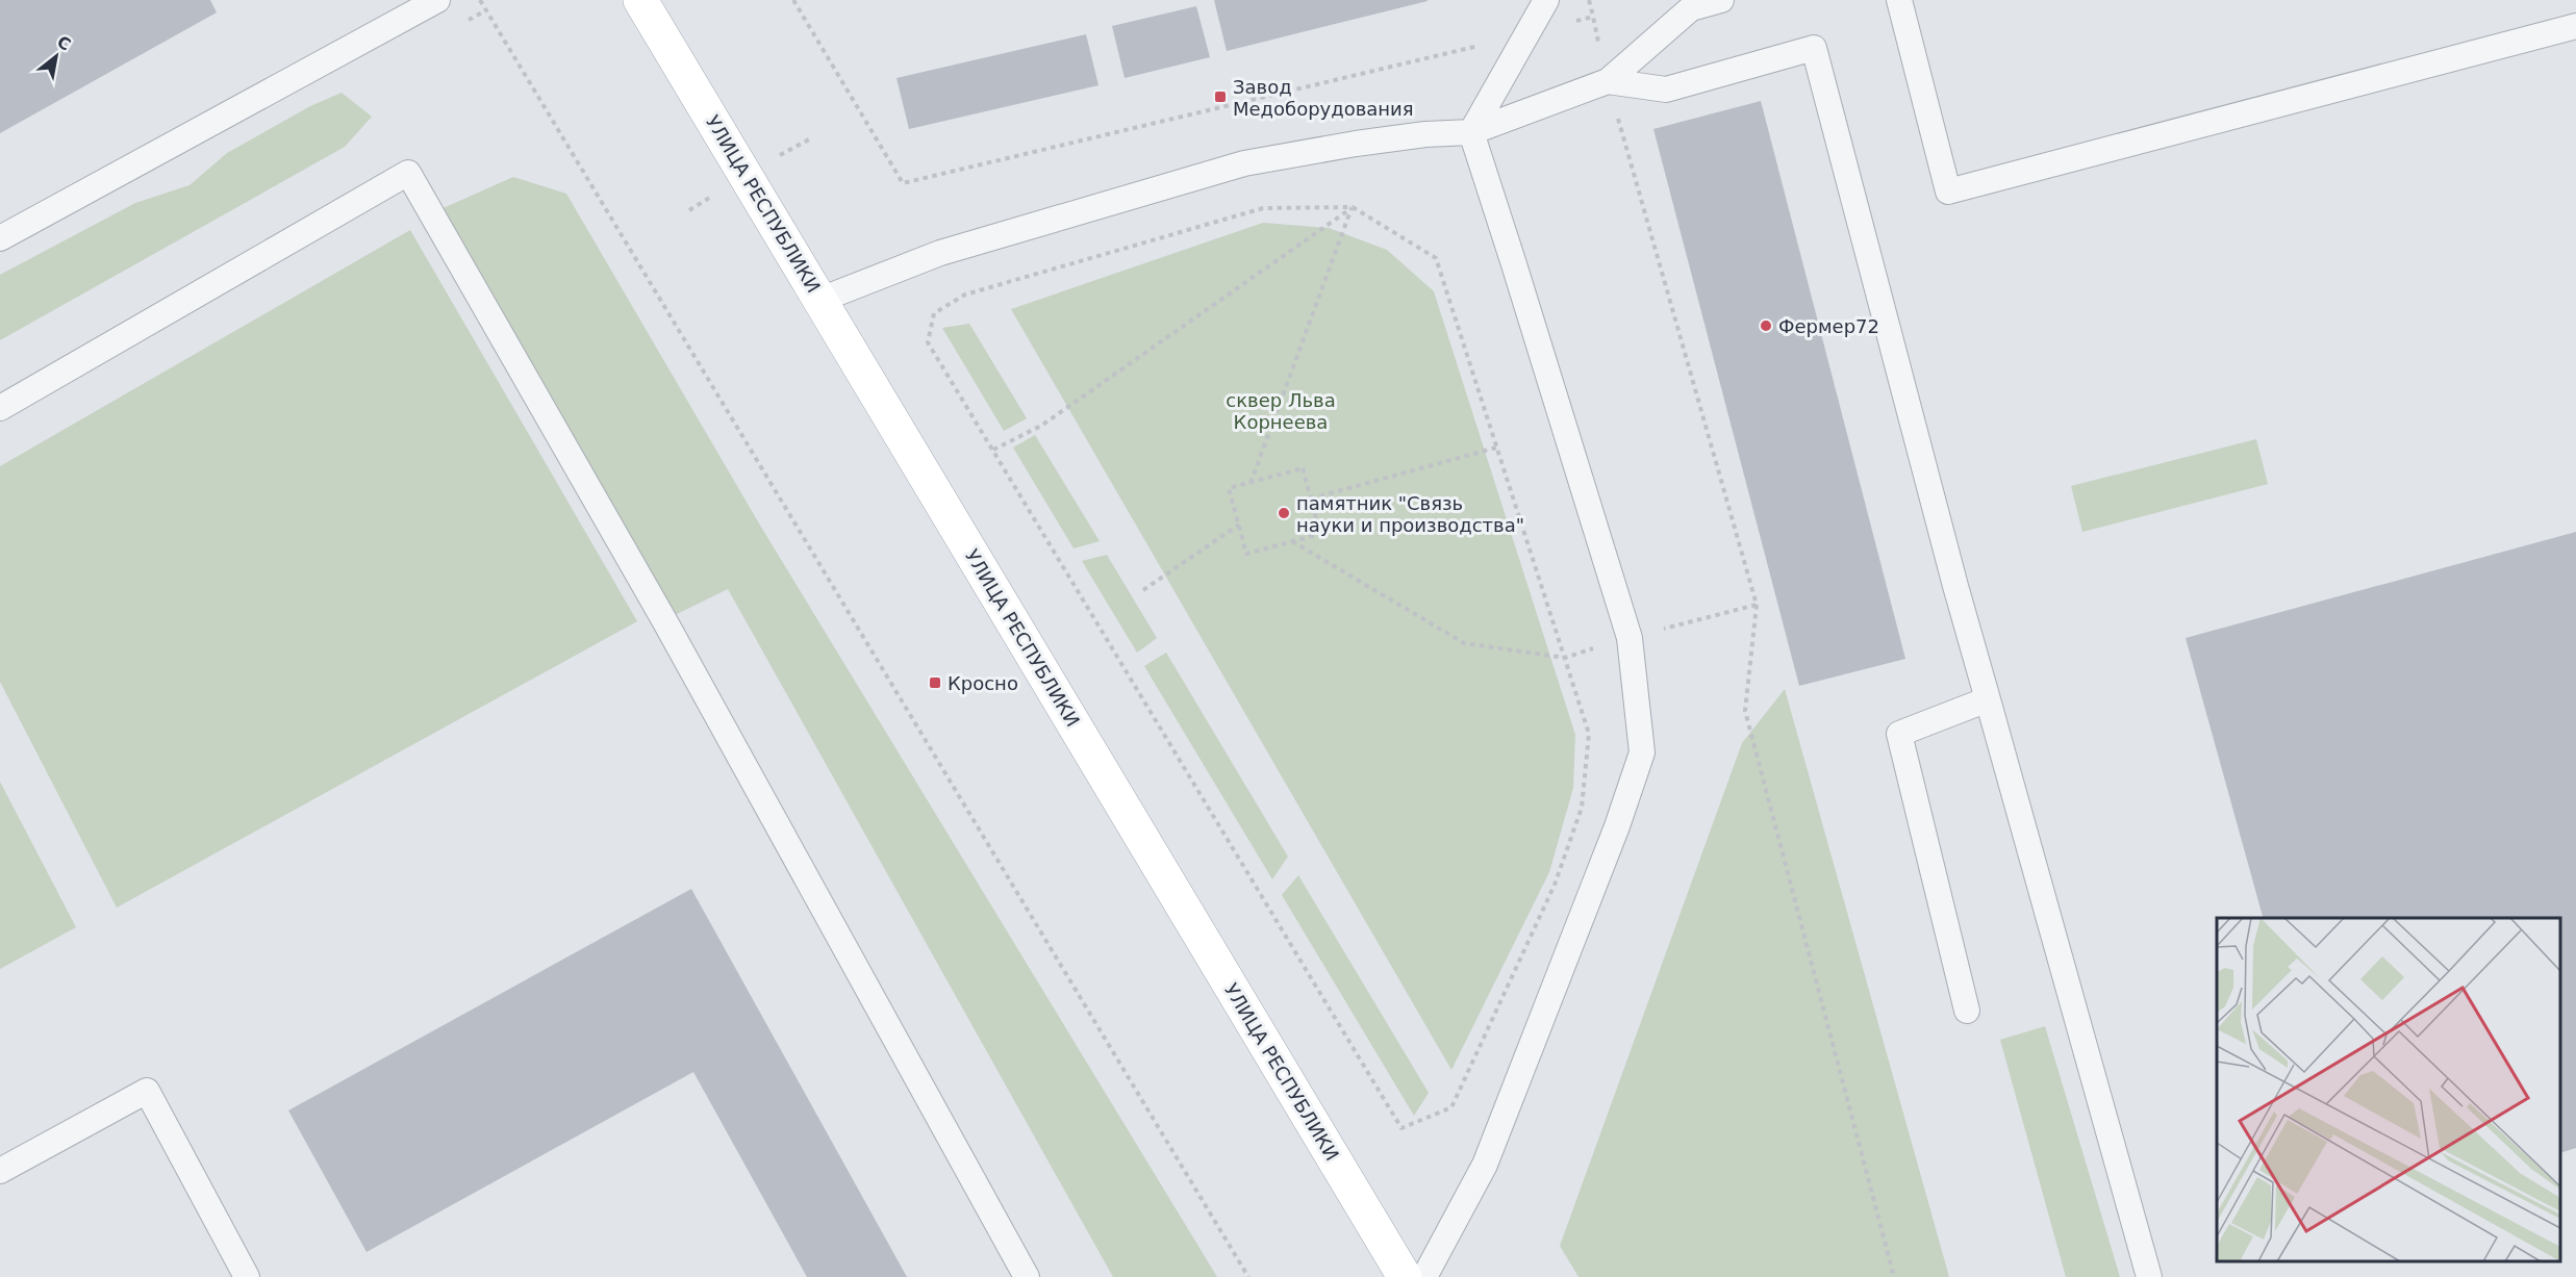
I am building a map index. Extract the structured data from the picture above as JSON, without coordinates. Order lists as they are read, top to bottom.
{
  "streets": {
    "main road": ["УЛИЦА РЕСПУБЛИКИ"]
  },
  "parks": ["сквер Льва Корнеева"],
  "places": {
    "transit": ["Завод Медоборудования", "Кросно"],
    "other": ["Фермер72", "памятник \"Связь науки и производства\""]
  },
  "north": "top right"
}
